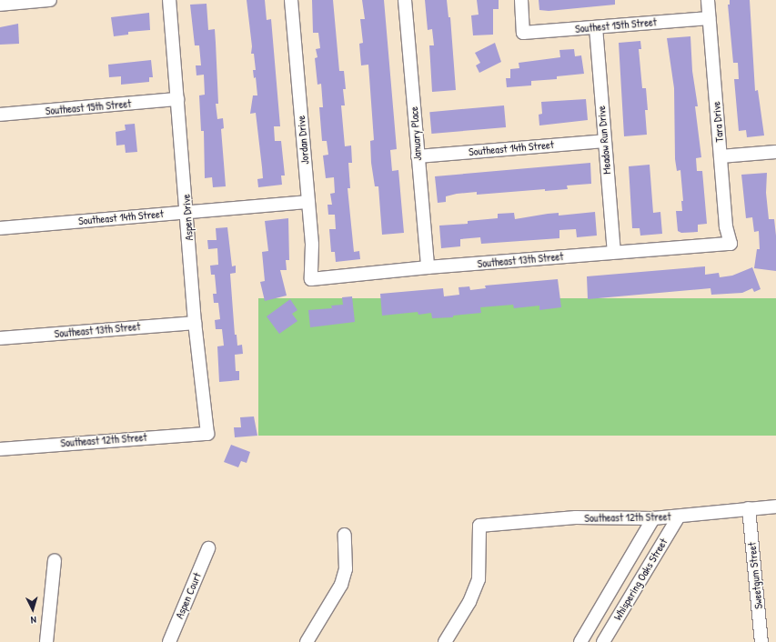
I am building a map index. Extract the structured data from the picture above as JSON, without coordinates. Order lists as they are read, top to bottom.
{
  "streets": {
    "street": [
      "Southest 15th Street",
      "Southeast 15th Street",
      "Tara Drive",
      "January Place",
      "Jordan Drive",
      "Meadow Run Drive",
      "Southeast 14th Street",
      "Aspen Drive",
      "Southeast 13th Street",
      "Southeast 12th Street",
      "Sweetgum Street",
      "Whispering Oaks Street",
      "Aspen Court"
    ]
  },
  "crossings": [
    ["Southest 15th Street", "Tara Drive"],
    ["Southest 15th Street", "Meadow Run Drive"],
    ["Southeast 15th Street", "Aspen Drive"],
    ["Tara Drive", "Southeast 13th Street"],
    ["January Place", "Southeast 14th Street"],
    ["January Place", "Southeast 13th Street"],
    ["Jordan Drive", "Southeast 14th Street"],
    ["Jordan Drive", "Southeast 13th Street"],
    ["Meadow Run Drive", "Southeast 14th Street"],
    ["Meadow Run Drive", "Southeast 13th Street"],
    ["Southeast 14th Street", "Aspen Drive"],
    ["Aspen Drive", "Southeast 13th Street"],
    ["Aspen Drive", "Southeast 12th Street"],
    ["Southeast 12th Street", "Sweetgum Street"],
    ["Southeast 12th Street", "Whispering Oaks Street"]
  ],
  "north": "bottom"
}
